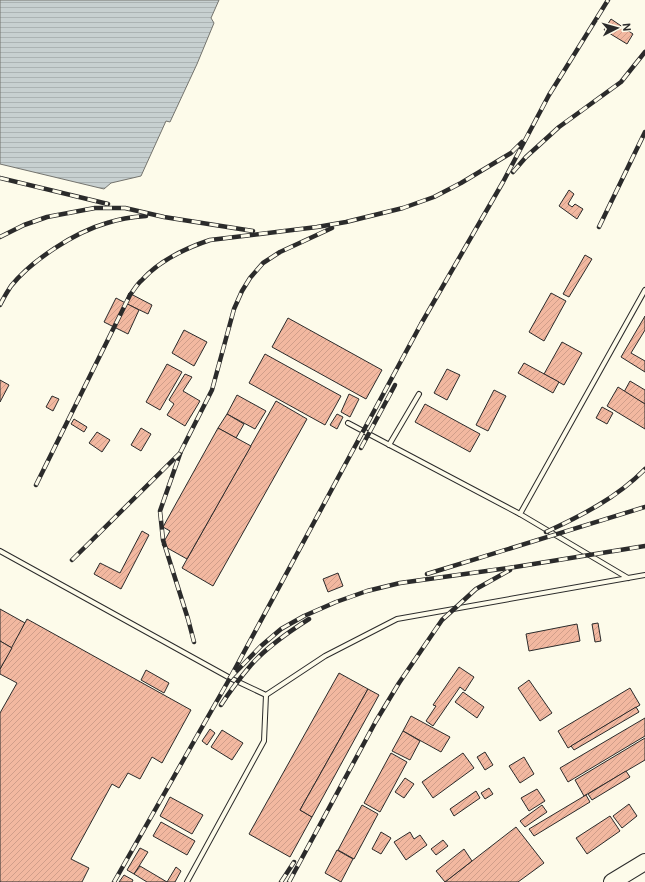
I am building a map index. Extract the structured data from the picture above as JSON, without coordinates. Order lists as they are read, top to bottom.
{
  "north": "right"
}
